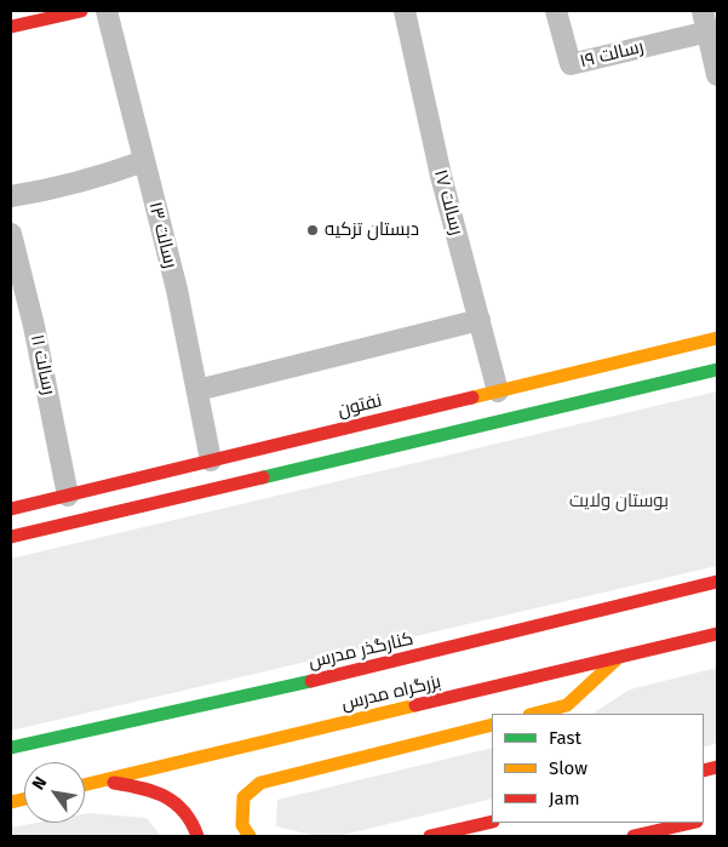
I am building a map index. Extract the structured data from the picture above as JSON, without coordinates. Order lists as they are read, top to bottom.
{
  "streets": {
    "main road": ["نفتون", "کنارگذر مدرس", "بزرگراه مدرس"],
    "street": [
      "رسالت ۱۹",
      "رسالت ۱۷",
      "رسالت ۱۳",
      "رسالت ۱۱"
    ]
  },
  "crossings": [
    ["رسالت ۱۷", "نفتون"],
    ["رسالت ۱۳", "نفتون"],
    ["رسالت ۱۱", "نفتون"]
  ],
  "parks": ["بوستان ولایت"],
  "places": ["دبستان تزکیه"],
  "legend": ["Fast", "Slow", "Jam"],
  "north": "top left"
}
